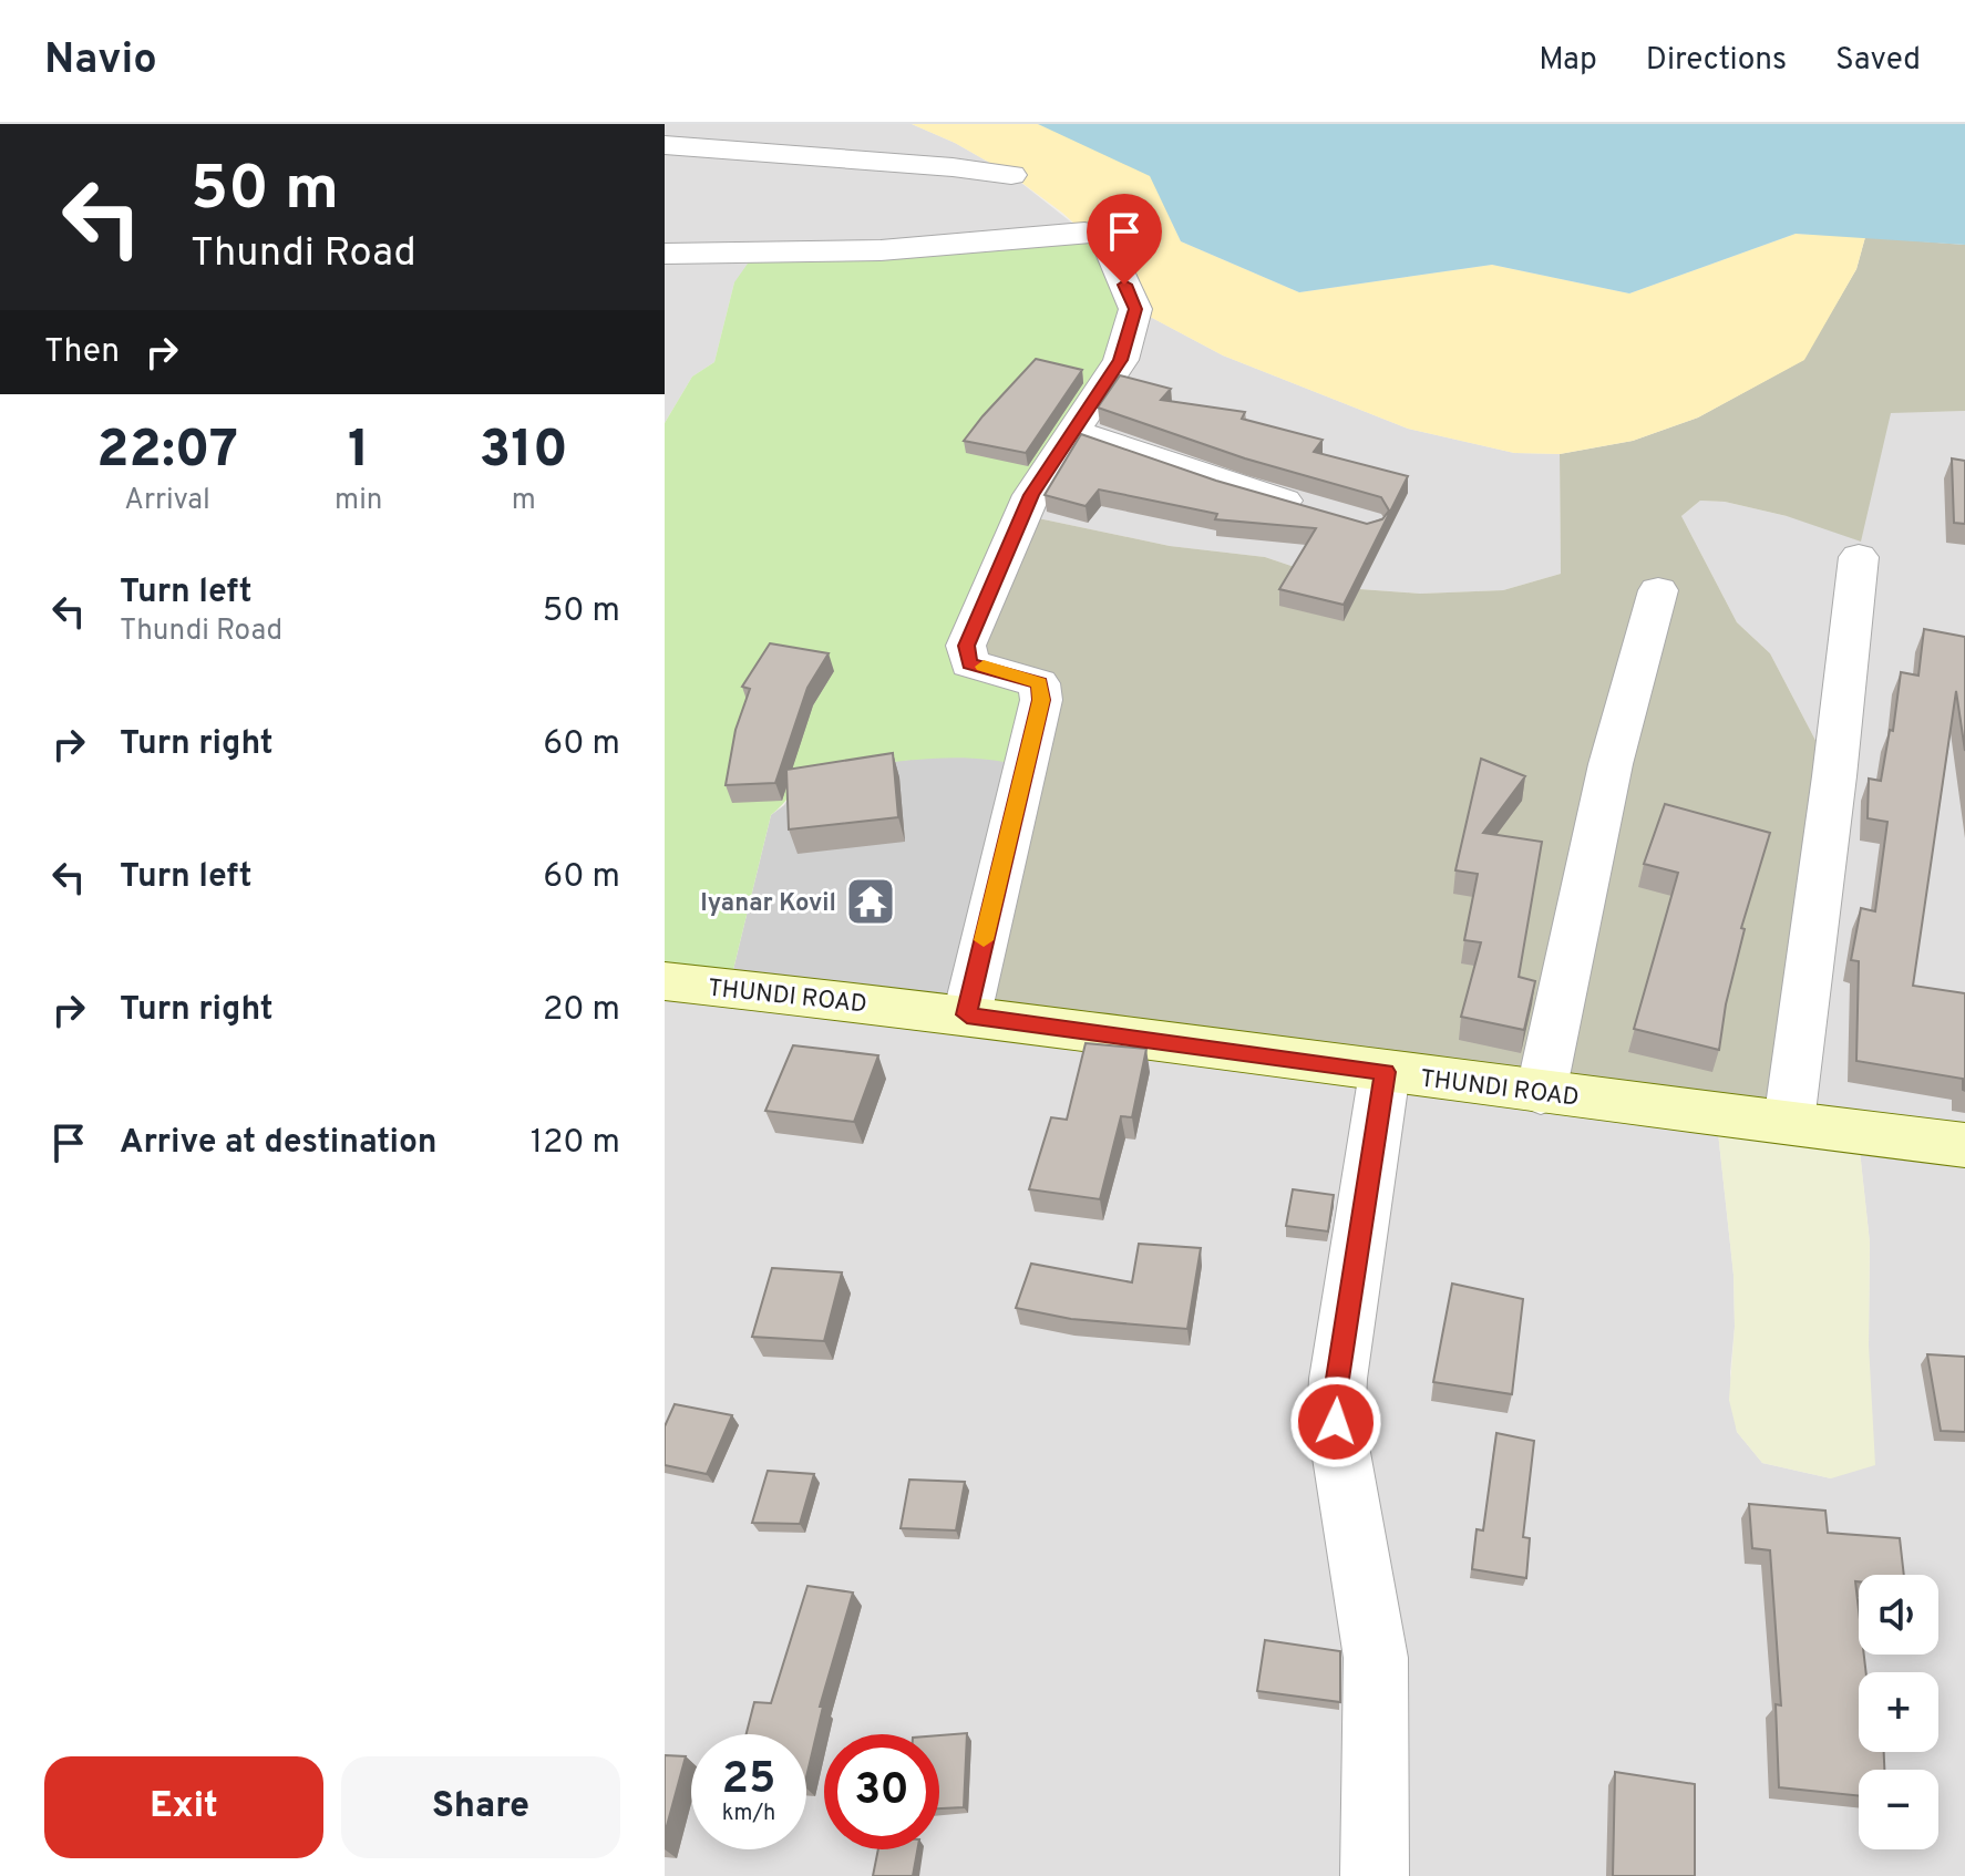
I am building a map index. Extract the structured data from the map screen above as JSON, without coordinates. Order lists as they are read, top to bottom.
{
  "streets": {
    "main road": ["THUNDI ROAD"]
  },
  "places": {
    "temple": ["Iyanar Kovil"]
  },
  "page": {
    "header": "Navio",
    "nav": ["Map", "Directions", "Saved"],
    "turn": ["50 m", "Thundi Road"],
    "then": "Then",
    "eta": [
      "22:07",
      "Arrival",
      "1",
      "min",
      "310",
      "m"
    ],
    "list": [
      {
        "name": "Turn left",
        "note": "Thundi Road",
        "value": "50 m"
      },
      {
        "name": "Turn right",
        "value": "60 m"
      },
      {
        "name": "Turn left",
        "value": "60 m"
      },
      {
        "name": "Turn right",
        "value": "20 m"
      },
      {
        "name": "Arrive at destination",
        "value": "120 m"
      }
    ],
    "map_buttons": ["+", "−"],
    "speed": "25 km/h",
    "limit": "30",
    "buttons": ["Exit", "Share"]
  }
}
